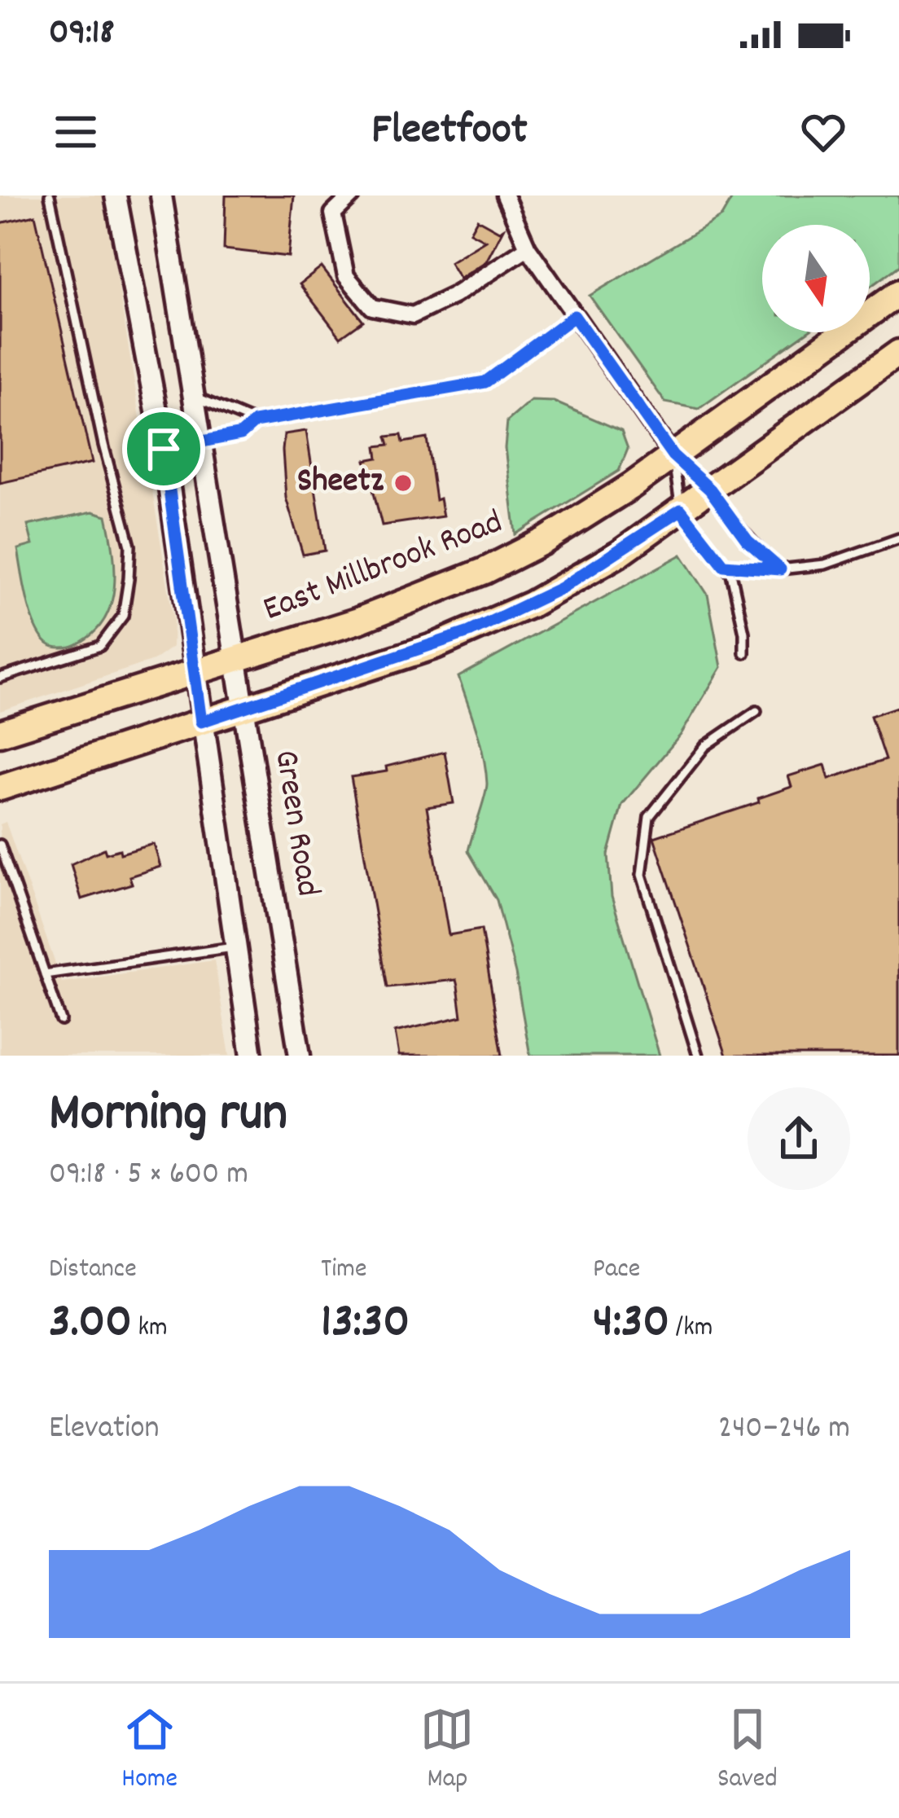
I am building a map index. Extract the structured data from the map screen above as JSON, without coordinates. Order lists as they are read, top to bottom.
{
  "streets": {
    "main road": ["East Millbrook Road"],
    "street": ["Green Road"]
  },
  "crossings": [
    ["East Millbrook Road", "Green Road"]
  ],
  "places": ["Sheetz"],
  "north": "bottom",
  "page": {
    "status": "09:18",
    "header": "Fleetfoot",
    "heading": ["Morning run", "09:18 · 5 × 600 m"],
    "stats": [
      ["Distance", "3.00 km"],
      ["Time", "13:30"],
      ["Pace", "4:30 /km"]
    ],
    "chart": ["Elevation", "240–246 m"],
    "tabs": ["Home", "Map", "Saved"]
  }
}
